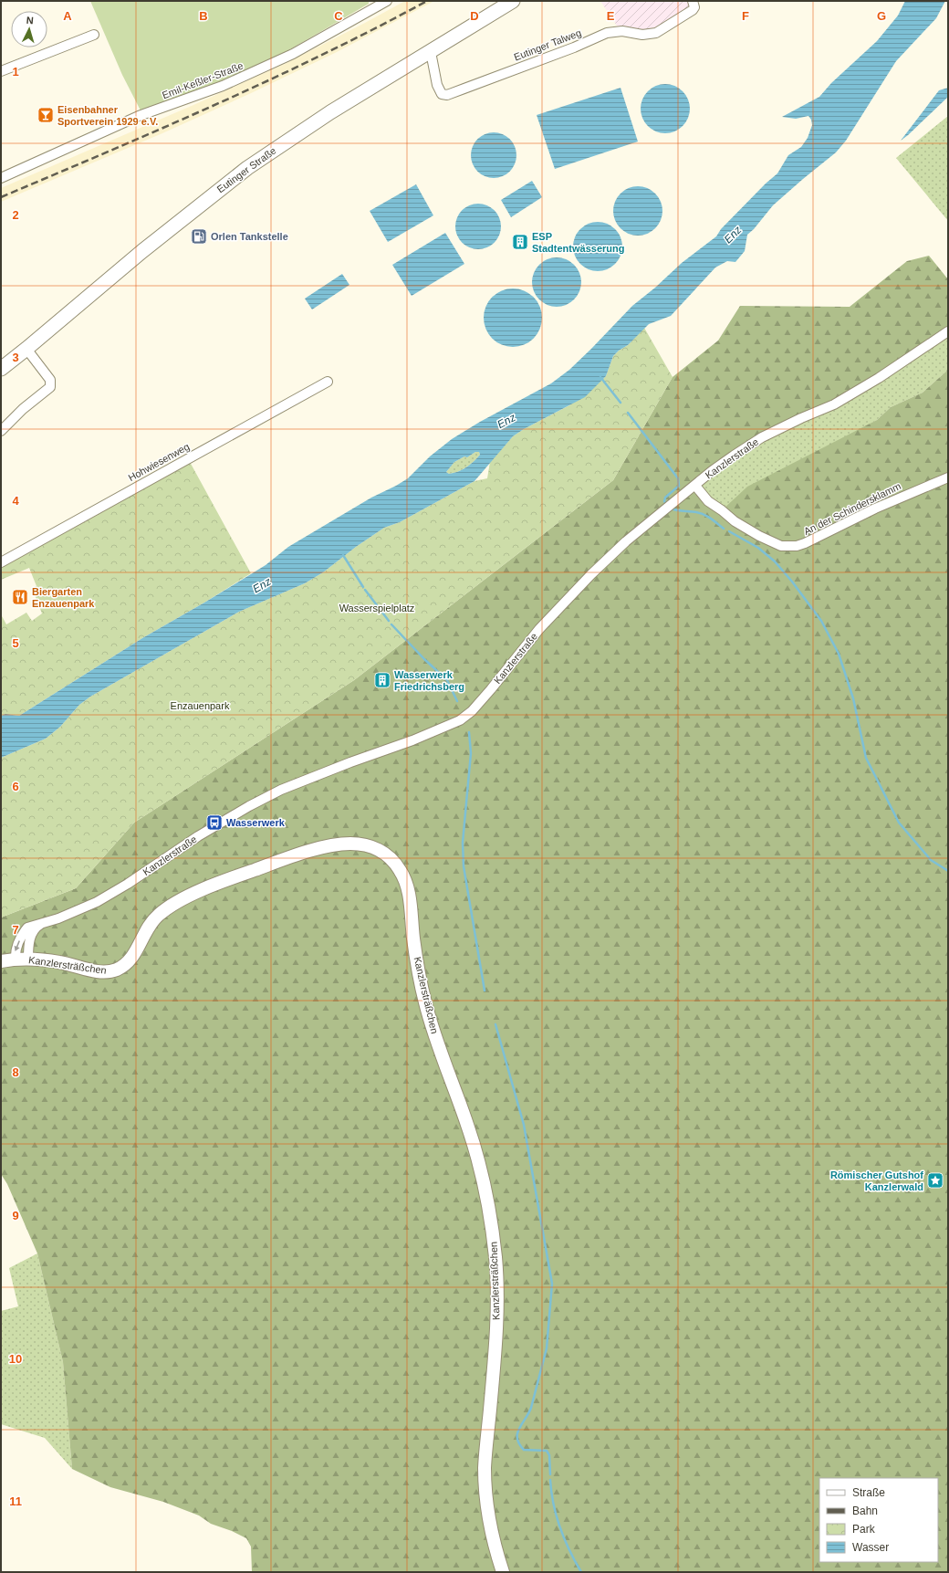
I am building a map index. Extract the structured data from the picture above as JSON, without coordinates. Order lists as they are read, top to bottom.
{
  "streets": {
    "main road": ["Eutinger Straße", "Kanzlersträßchen"],
    "street": [
      "Eutinger Talweg",
      "Emil-Keßler-Straße",
      "Kanzlerstraße",
      "Hohwiesenweg",
      "An der Schindersklamm"
    ]
  },
  "crossings": [
    ["Eutinger Talweg", "Eutinger Straße"],
    ["Kanzlerstraße", "An der Schindersklamm"],
    ["Kanzlerstraße", "Kanzlersträßchen"]
  ],
  "water": ["Enz"],
  "parks": ["Wasserspielplatz", "Enzauenpark"],
  "places": {
    "bar": ["Eisenbahner Sportverein 1929 e.V."],
    "fuel station": ["Orlen Tankstelle"],
    "building": ["ESP Stadtentwässerung", "Wasserwerk Friedrichsberg"],
    "restaurant": ["Biergarten Enzauenpark"],
    "bus stop": ["Wasserwerk"],
    "place": ["Römischer Gutshof Kanzlerwald"]
  },
  "legend": [
    "Straße",
    "Bahn",
    "Park",
    "Wasser"
  ],
  "north": "top",
  "grid": {
    "columns": [
      "A",
      "B",
      "C",
      "D",
      "E",
      "F",
      "G"
    ],
    "rows": [
      "1",
      "2",
      "3",
      "4",
      "5",
      "6",
      "7",
      "8",
      "9",
      "10",
      "11"
    ]
  }
}
